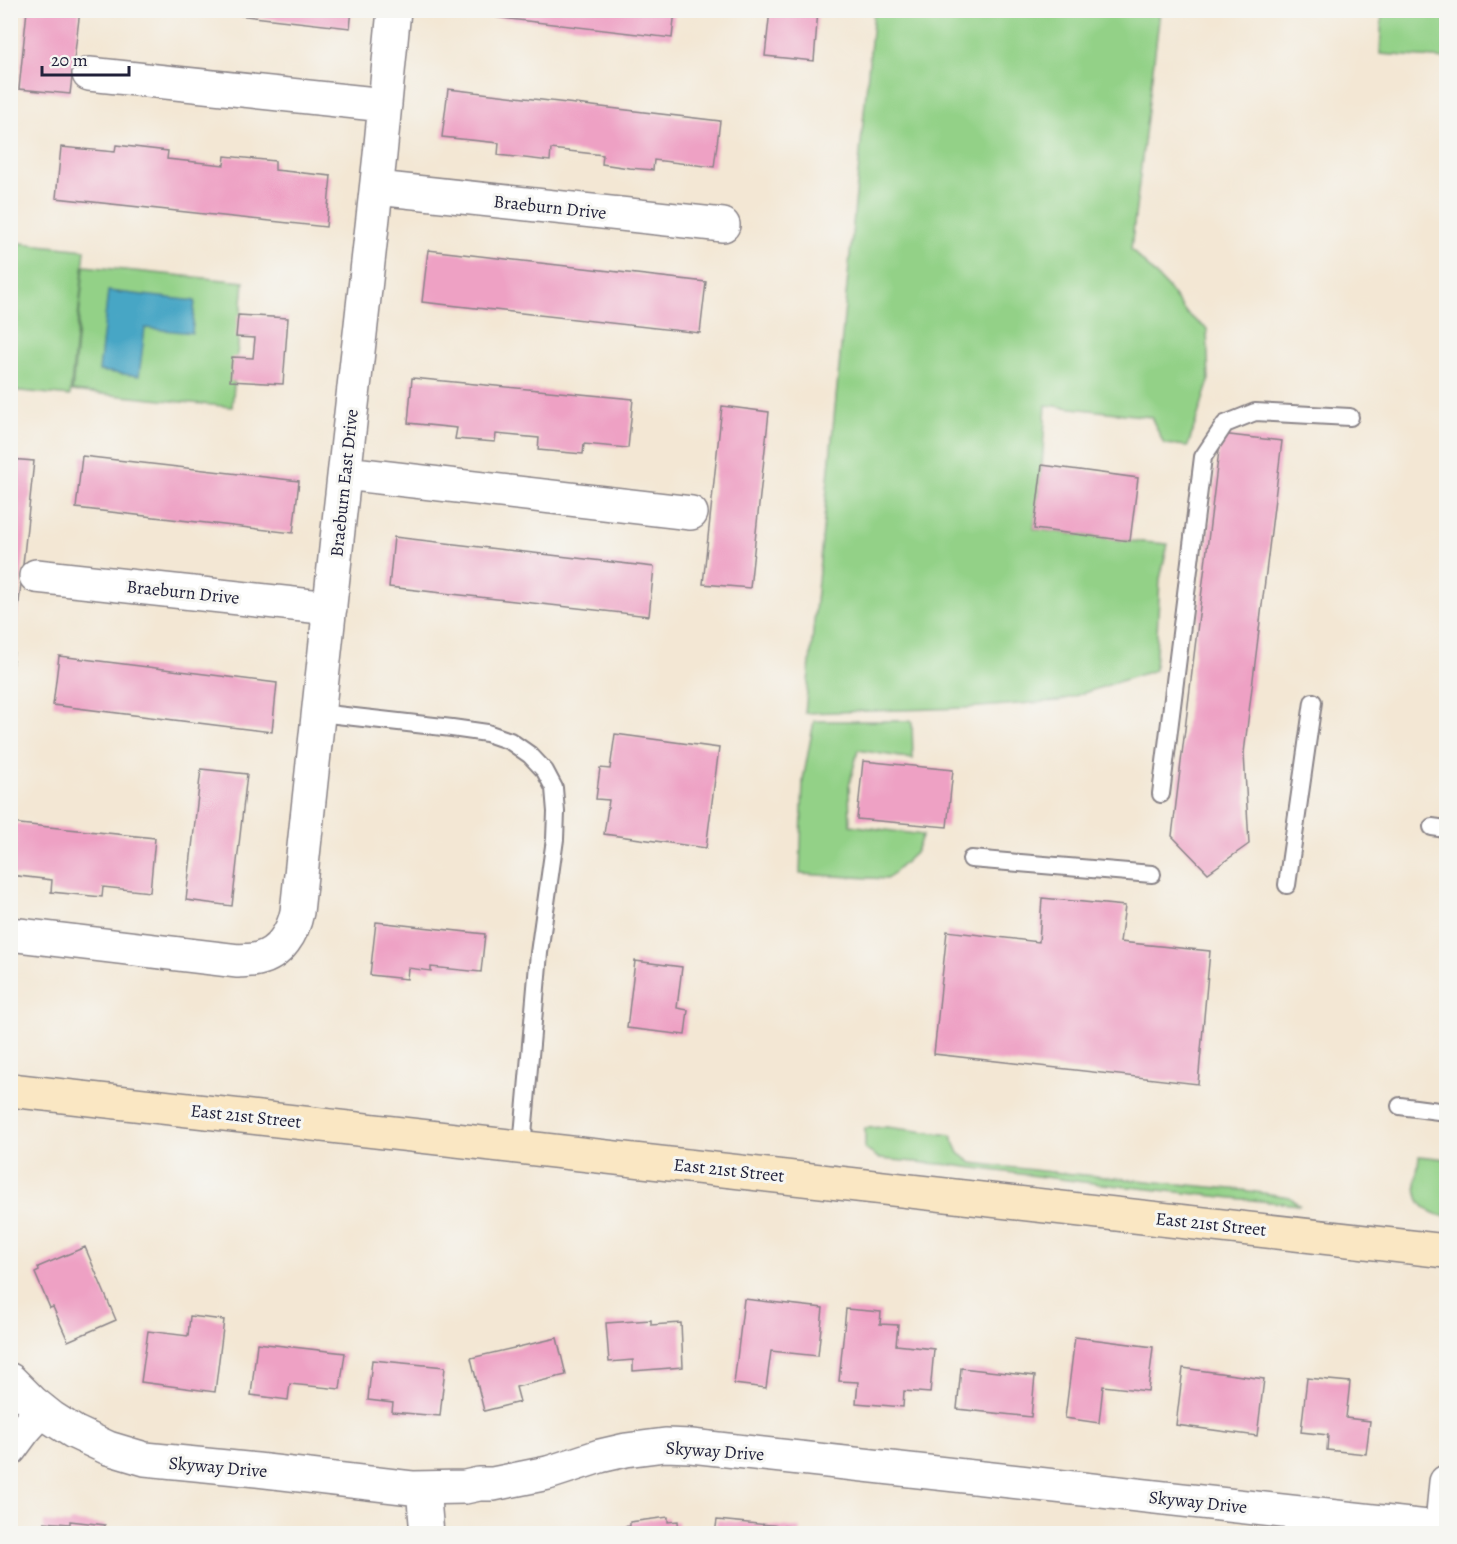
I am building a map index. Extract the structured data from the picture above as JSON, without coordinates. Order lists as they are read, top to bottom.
{
  "streets": {
    "main road": ["East 21st Street"],
    "street": ["Braeburn Drive", "Braeburn East Drive", "Skyway Drive"]
  },
  "crossings": [
    ["Braeburn Drive", "Braeburn East Drive"]
  ],
  "scale_bar": "20 m"
}
